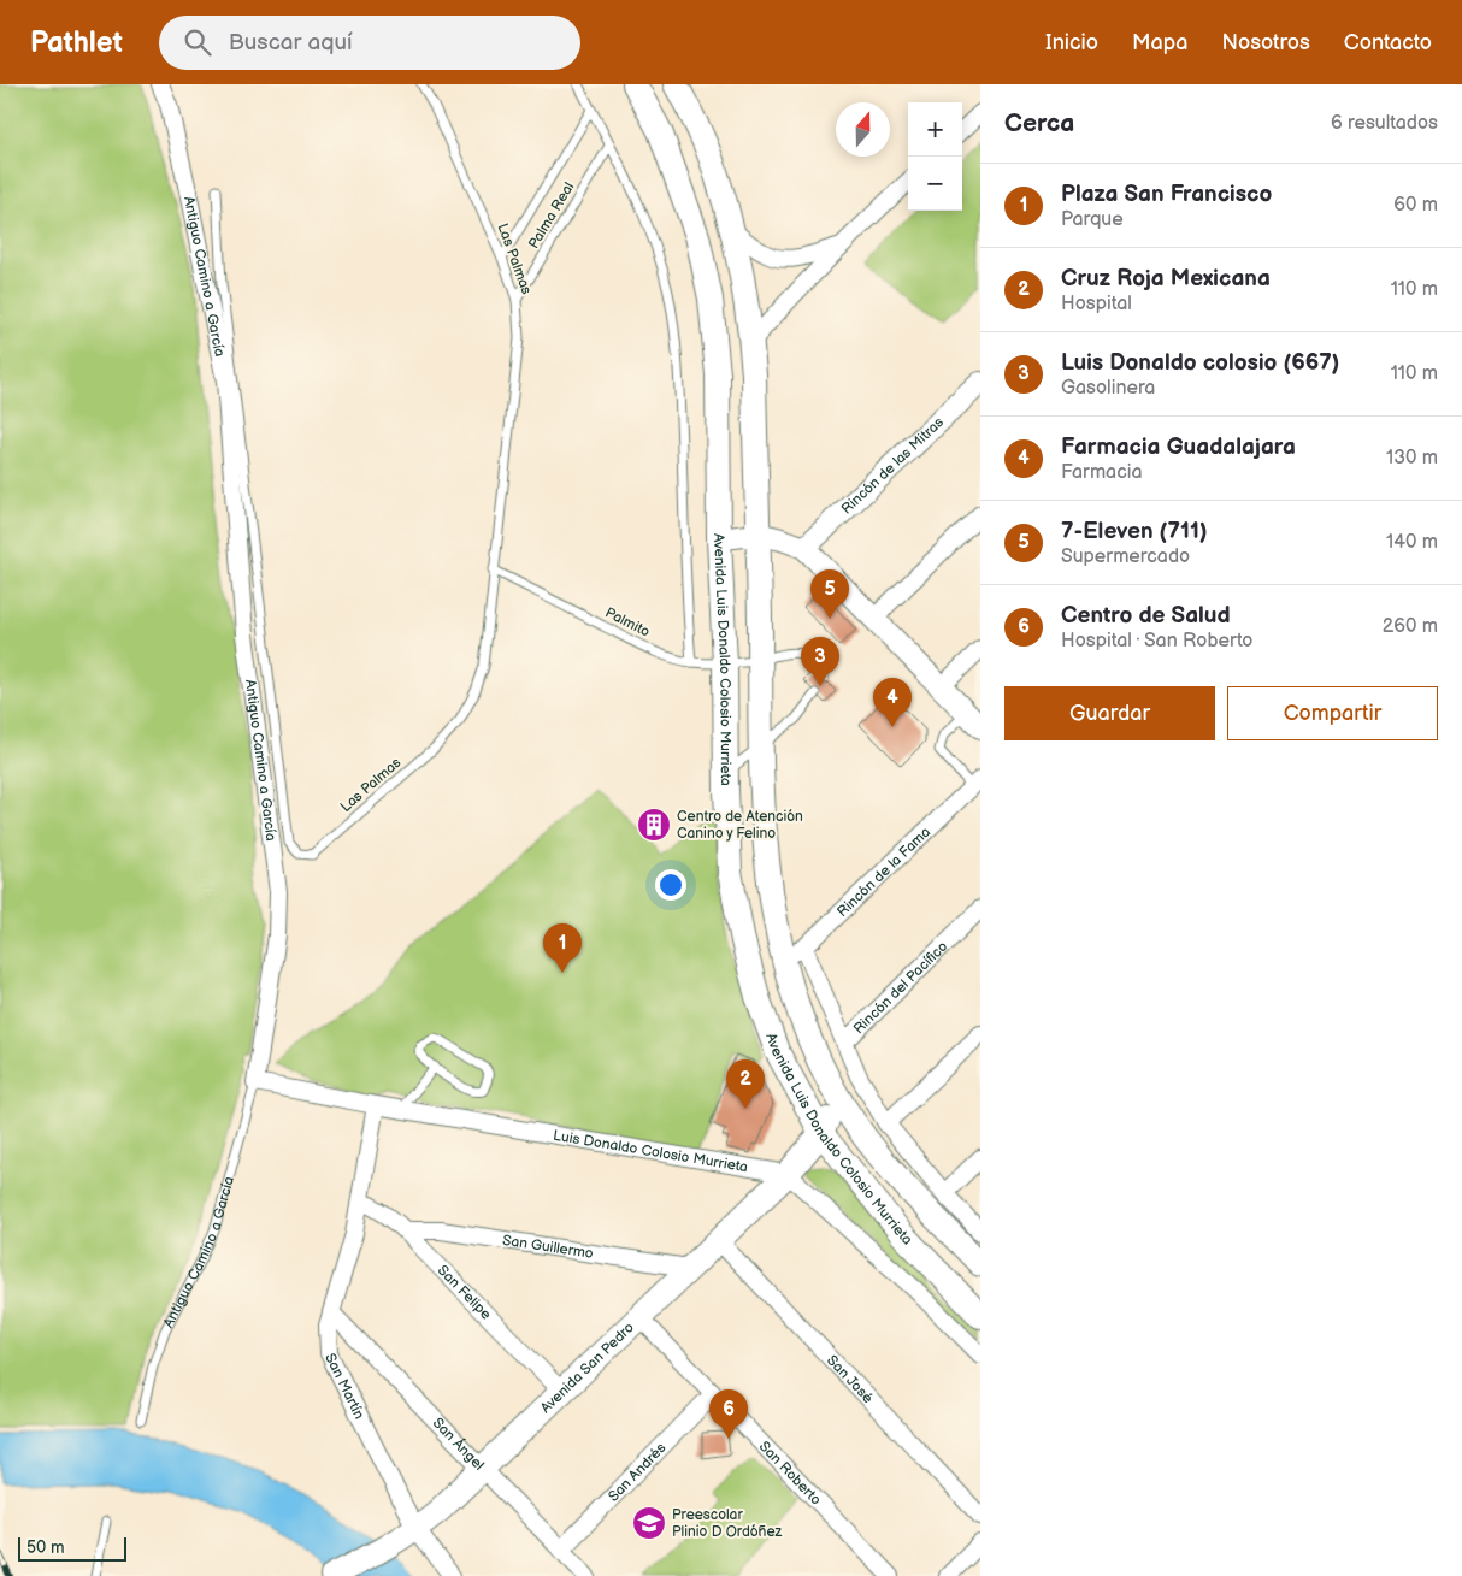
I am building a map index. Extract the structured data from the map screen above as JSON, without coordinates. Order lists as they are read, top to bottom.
{
  "streets": {
    "main road": ["Avenida Luis Donaldo Colosio Murrieta", "Avenida San Pedro"],
    "street": [
      "Antiguo Camino a García",
      "Rincón de las Mitras",
      "Rincón de la Fama",
      "Rincón del Pacífico",
      "Luis Donaldo Colosio Murrieta",
      "San Guillermo",
      "San Felipe",
      "San José",
      "San Martín",
      "San Ángel",
      "San Andrés",
      "San Roberto"
    ],
    "lane": ["Palma Real", "Las Palmas", "Palmito"]
  },
  "crossings": [
    ["Palma Real", "Las Palmas"],
    ["Las Palmas", "Palmito"],
    ["Antiguo Camino a García", "Luis Donaldo Colosio Murrieta"],
    ["Palmito", "Avenida Luis Donaldo Colosio Murrieta"],
    ["Avenida Luis Donaldo Colosio Murrieta", "Rincón de la Fama"],
    ["Avenida Luis Donaldo Colosio Murrieta", "Avenida San Pedro"],
    ["Luis Donaldo Colosio Murrieta", "Avenida San Pedro"],
    ["Luis Donaldo Colosio Murrieta", "San Martín"],
    ["San Guillermo", "San Felipe"],
    ["San Guillermo", "Avenida San Pedro"],
    ["San Felipe", "Avenida San Pedro"],
    ["San Felipe", "San Martín"],
    ["Avenida San Pedro", "San José"],
    ["Avenida San Pedro", "San Martín"],
    ["Avenida San Pedro", "San Ángel"],
    ["Avenida San Pedro", "San Roberto"],
    ["San Martín", "San Ángel"],
    ["San Ángel", "San Andrés"],
    ["San Andrés", "San Roberto"]
  ],
  "places": {
    "building": ["Centro de Atención Canino y Felino"],
    "school or university": ["Preescolar Plinio D Ordóñez"]
  },
  "scale_bar": "50 m",
  "north": "top",
  "page": {
    "header": "Pathlet",
    "search": "Buscar aquí",
    "nav": [
      "Inicio",
      "Mapa",
      "Nosotros",
      "Contacto"
    ],
    "heading": ["Cerca", "6 resultados"],
    "map_buttons": ["+", "−"],
    "list": [
      {
        "mark": "1",
        "name": "Plaza San Francisco",
        "note": "Parque",
        "value": "60 m"
      },
      {
        "mark": "2",
        "name": "Cruz Roja Mexicana",
        "note": "Hospital",
        "value": "110 m"
      },
      {
        "mark": "3",
        "name": "Luis Donaldo colosio (667)",
        "note": "Gasolinera",
        "value": "110 m"
      },
      {
        "mark": "4",
        "name": "Farmacia Guadalajara",
        "note": "Farmacia",
        "value": "130 m"
      },
      {
        "mark": "5",
        "name": "7-Eleven (711)",
        "note": "Supermercado",
        "value": "140 m"
      },
      {
        "mark": "6",
        "name": "Centro de Salud",
        "note": "Hospital · San Roberto",
        "value": "260 m"
      }
    ],
    "pins": [
      "5",
      "3",
      "4",
      "1",
      "2",
      "6"
    ],
    "buttons": ["Guardar", "Compartir"],
    "scale": "50 m"
  }
}
